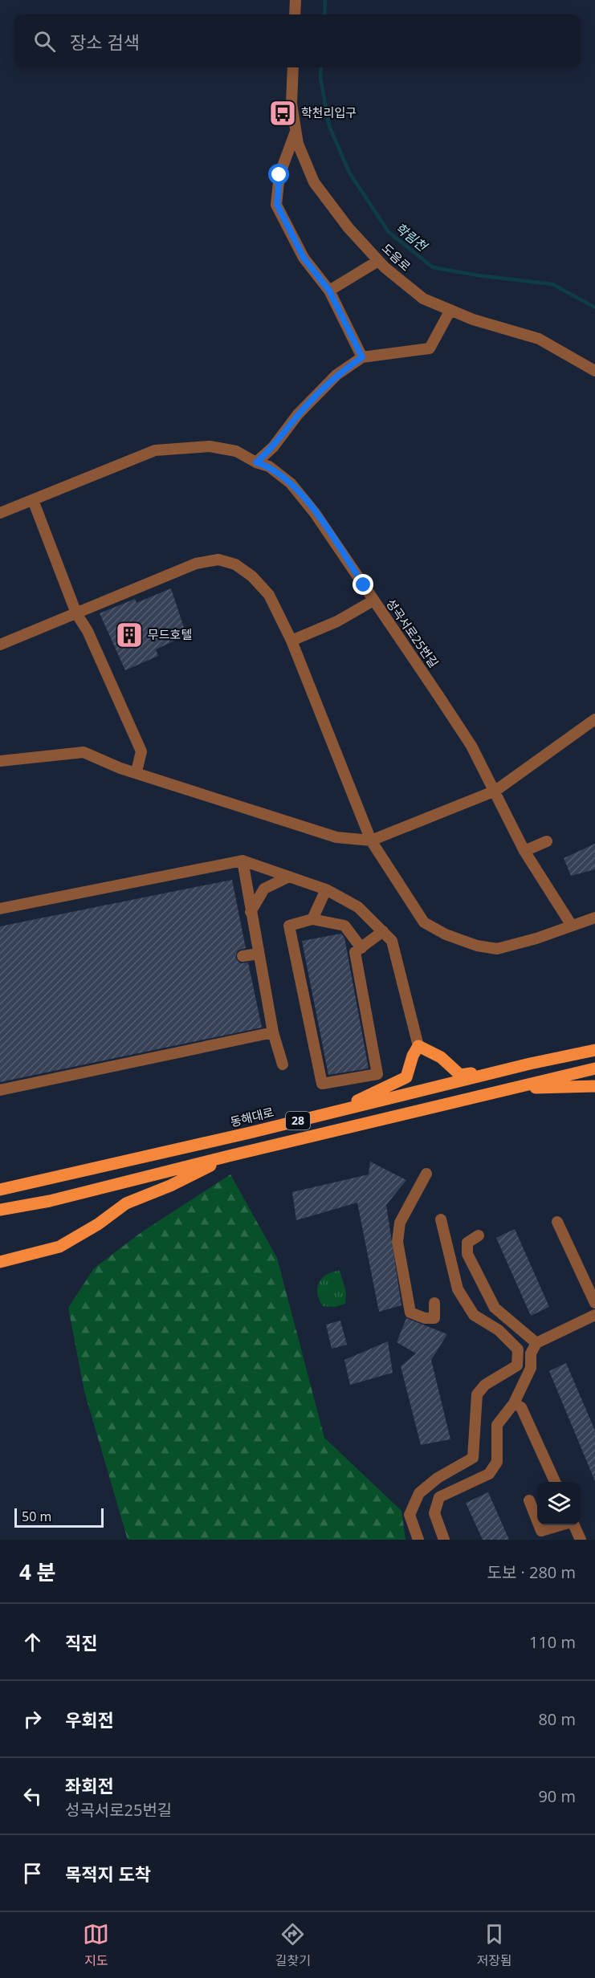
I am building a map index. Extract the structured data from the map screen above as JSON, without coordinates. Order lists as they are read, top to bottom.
{
  "streets": {
    "main road": ["동해대로", "28"],
    "street": ["도음로", "성곡서로25번길"]
  },
  "water": ["학림천"],
  "places": {
    "bus stop": ["학천리입구"],
    "building": ["무드호텔"]
  },
  "scale_bar": "50 m",
  "page": {
    "search": "장소 검색",
    "scale": "50 m",
    "heading": ["4 분", "도보 · 280 m"],
    "list": [
      ["직진", "110 m"],
      ["우회전", "80 m"],
      ["좌회전", "성곡서로25번길", "90 m"],
      "목적지 도착"
    ],
    "nav": ["지도", "길찾기", "저장됨"]
  }
}
